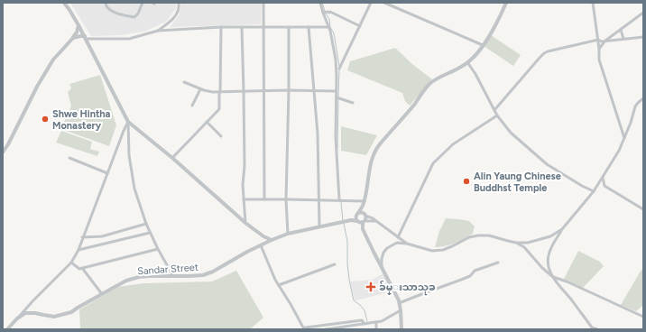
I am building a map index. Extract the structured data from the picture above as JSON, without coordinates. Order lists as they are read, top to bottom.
{
  "streets": {
    "street": ["Sandar Street"]
  },
  "places": {
    "other": ["Shwe Hintha Monastery", "Alin Yaung Chinese Buddhst Temple"],
    "health": ["ခ်မ္းသာသုခ"]
  }
}
